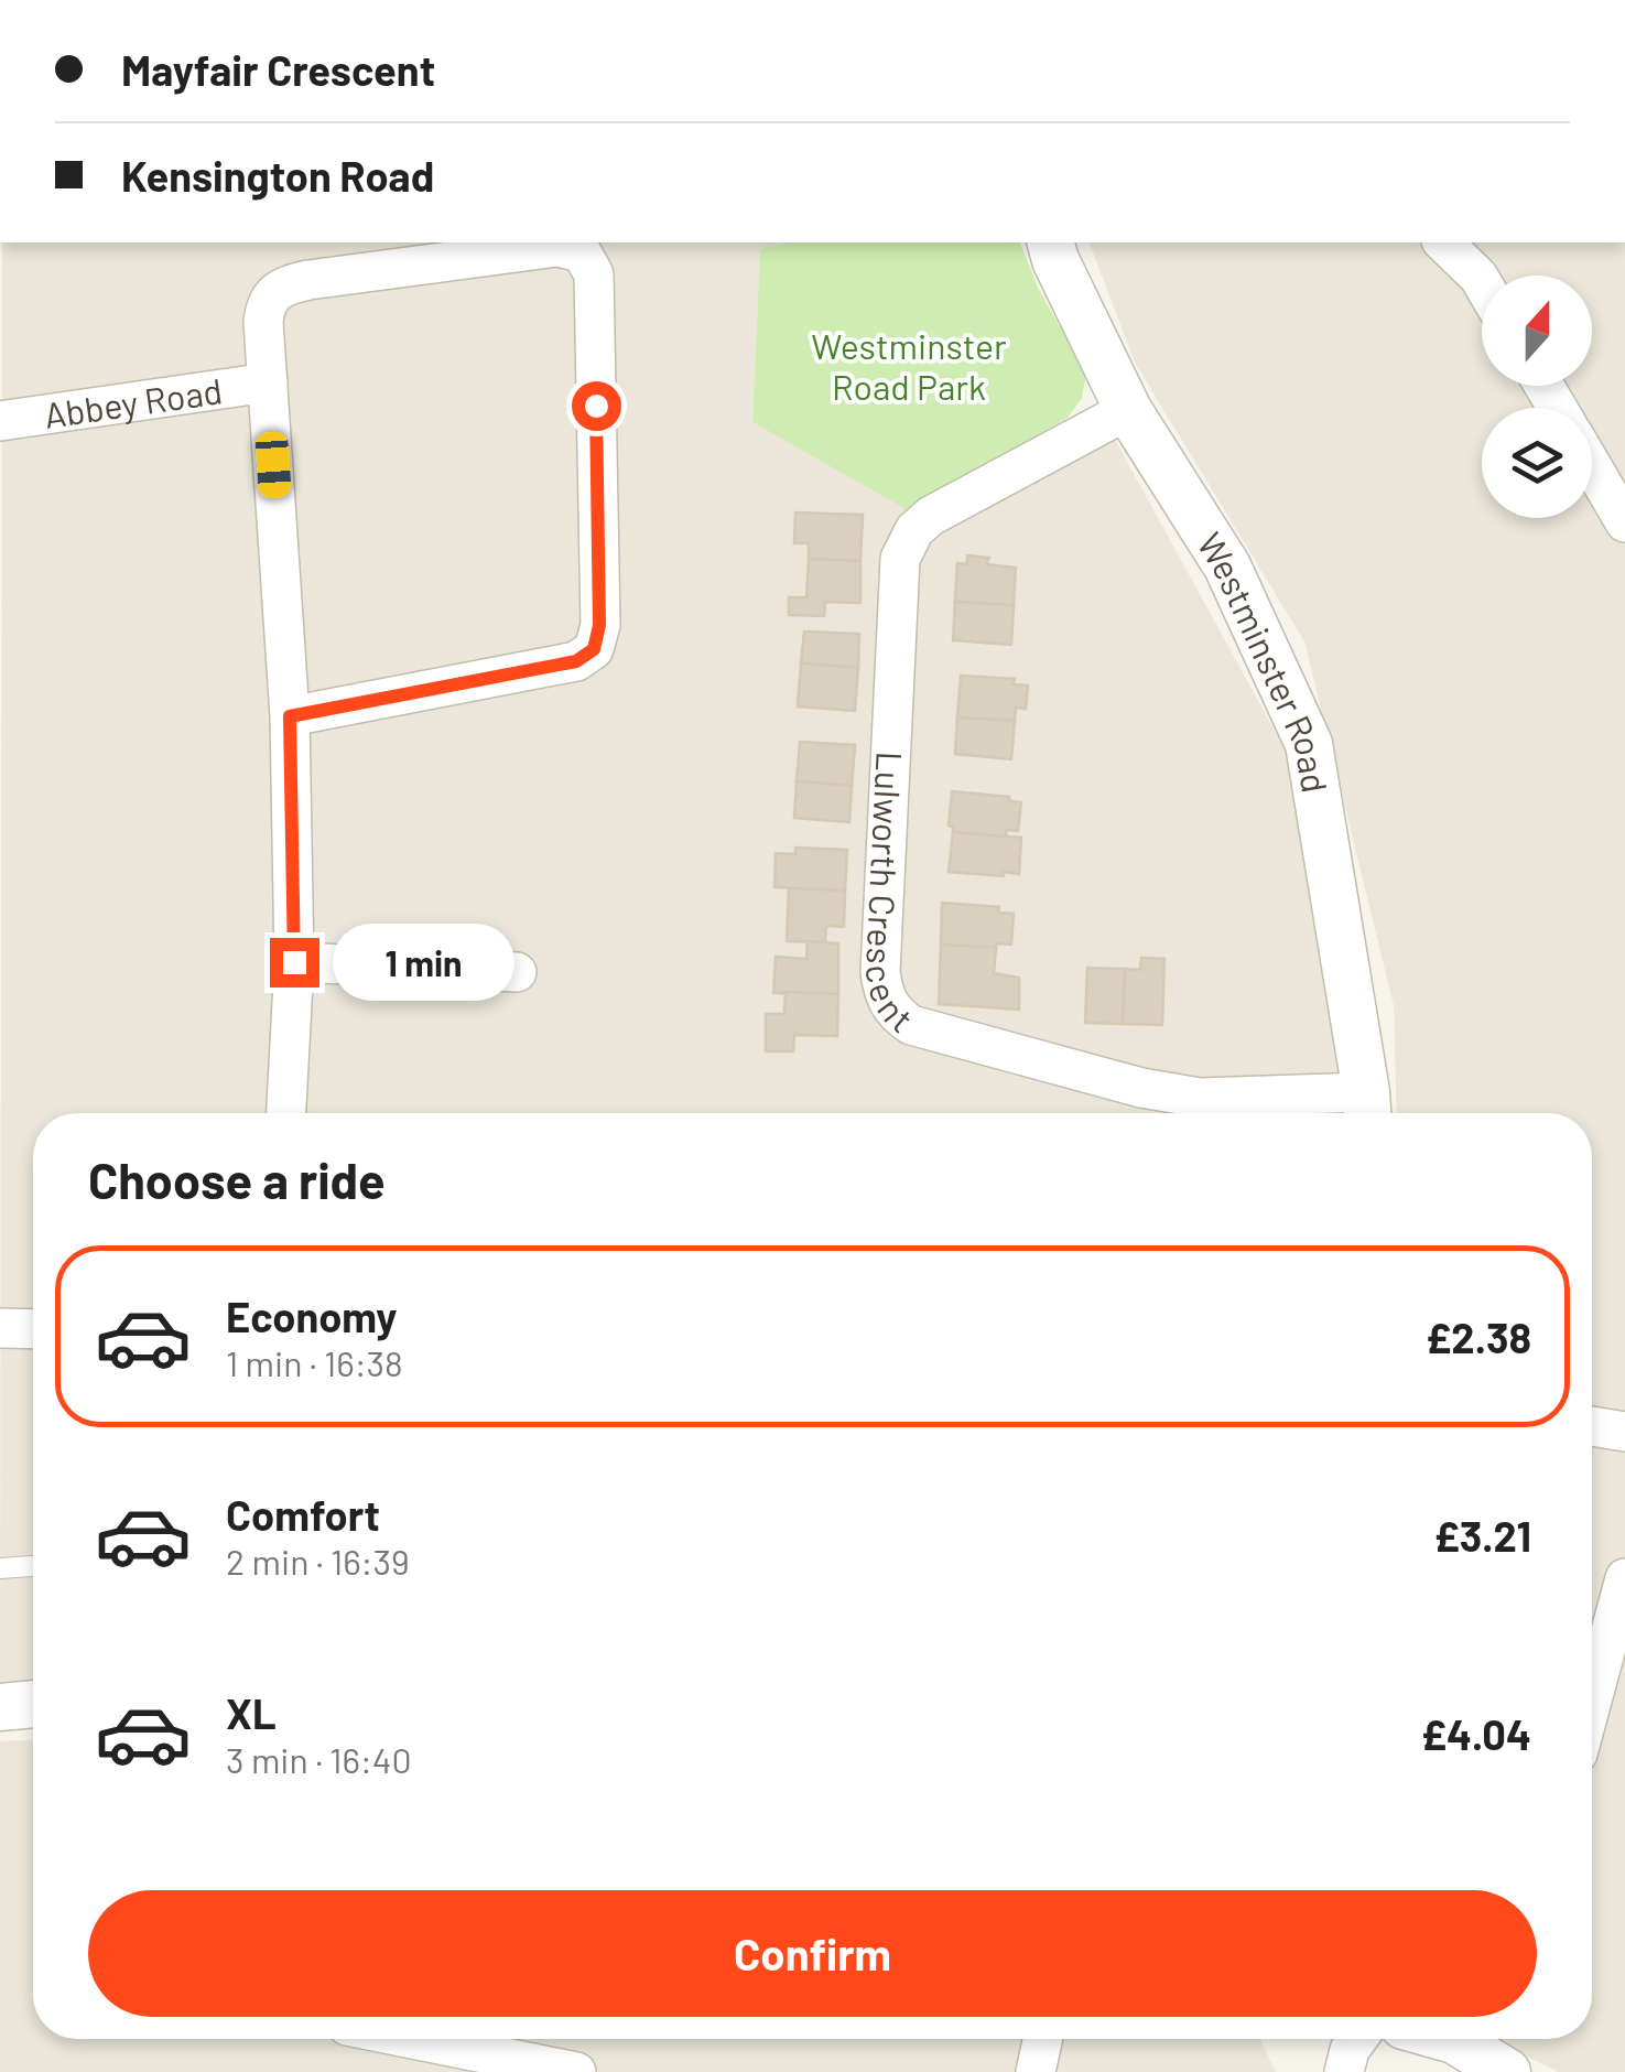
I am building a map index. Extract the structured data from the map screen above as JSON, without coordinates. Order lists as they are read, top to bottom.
{
  "streets": {
    "street": ["Abbey Road", "Westminster Road", "Lulworth Crescent"]
  },
  "crossings": [
    ["Westminster Road", "Lulworth Crescent"]
  ],
  "parks": ["Westminster Road Park"],
  "north": "top",
  "page": {
    "banner": ["Mayfair Crescent", "Kensington Road"],
    "bubble": "1 min",
    "heading": "Choose a ride",
    "list": [
      {
        "name": "Economy",
        "note": "1 min · 16:38",
        "value": "£2.38"
      },
      {
        "name": "Comfort",
        "note": "2 min · 16:39",
        "value": "£3.21"
      },
      {
        "name": "XL",
        "note": "3 min · 16:40",
        "value": "£4.04"
      }
    ],
    "buttons": "Confirm"
  }
}
